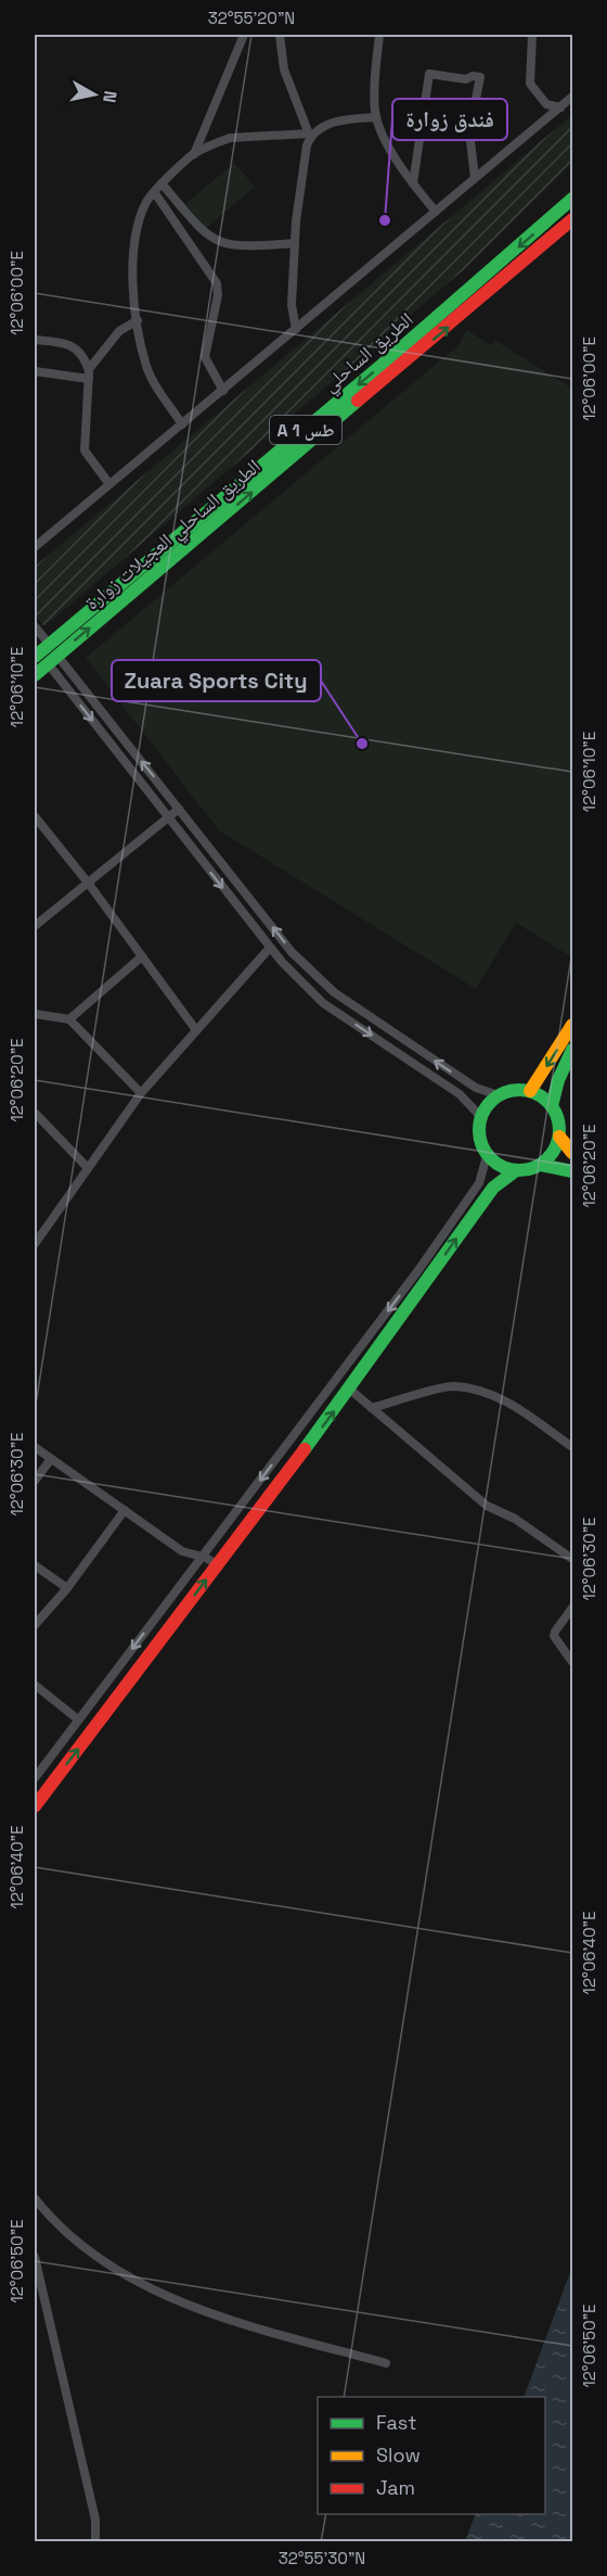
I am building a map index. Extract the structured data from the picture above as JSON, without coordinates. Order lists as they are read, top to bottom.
{
  "streets": {
    "main road": ["الطريق الساحلي", "A 1 طس", "الطريق الساحلي العجيلات زوارة"]
  },
  "crossings": [
    ["الطريق الساحلي", "الطريق الساحلي العجيلات زوارة"]
  ],
  "one_way": ["الطريق الساحلي", "الطريق الساحلي العجيلات زوارة"],
  "places": ["فندق زوارة", "Zuara Sports City"],
  "legend": ["Fast", "Slow", "Jam"],
  "north": "right",
  "coordinates": [
    "32°55'20\"N",
    "12°06'00\"E",
    "12°06'10\"E",
    "12°06'20\"E",
    "12°06'30\"E",
    "12°06'40\"E",
    "12°06'50\"E",
    "32°55'30\"N"
  ]
}
